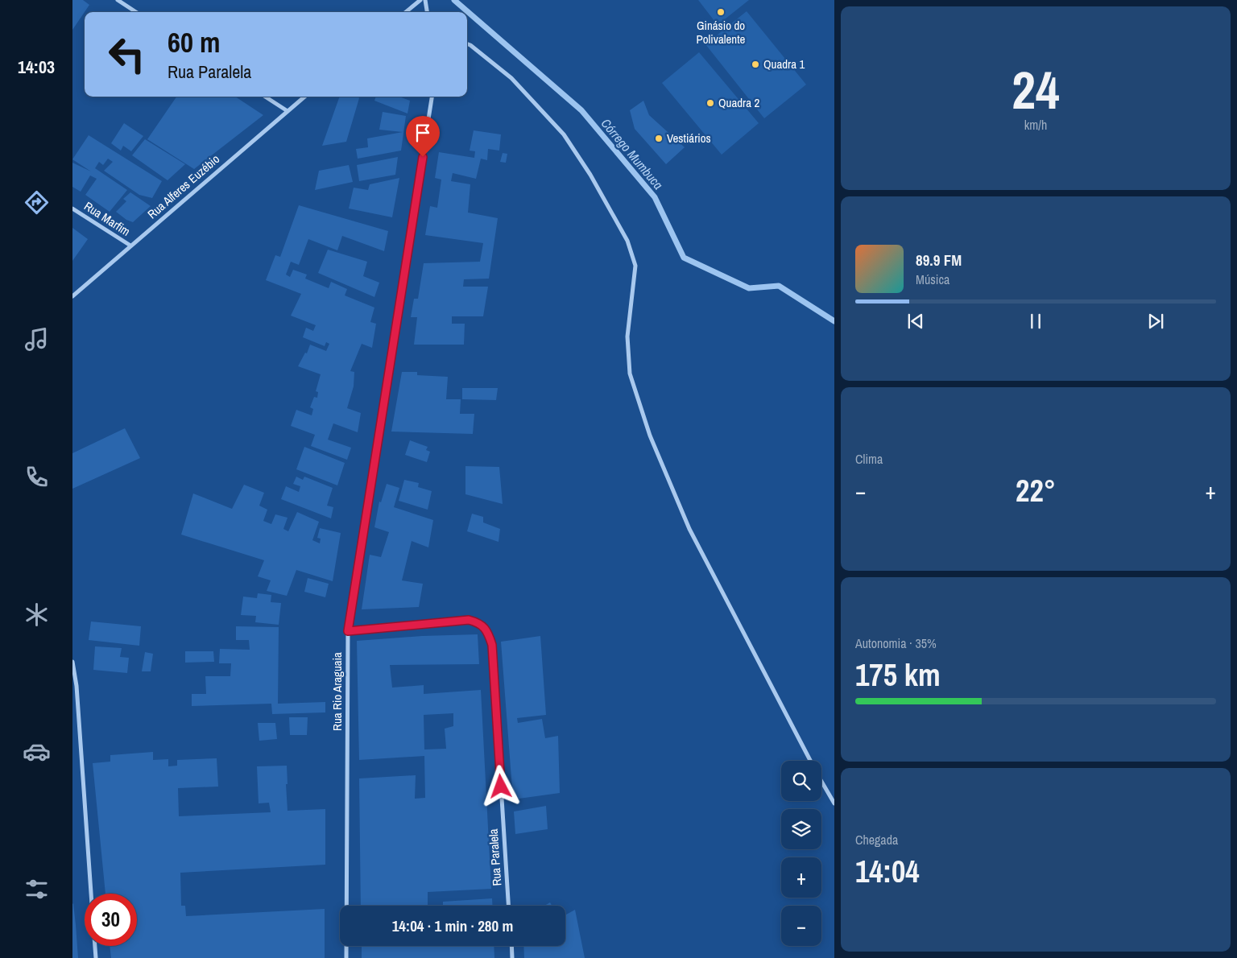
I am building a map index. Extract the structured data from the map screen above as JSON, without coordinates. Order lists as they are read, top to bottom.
{
  "streets": {
    "street": [
      "Rua Alferes Euzébio",
      "Rua Marfim",
      "Rua Rio Araguaia",
      "Rua Paralela"
    ]
  },
  "crossings": [
    ["Rua Alferes Euzébio", "Rua Marfim"],
    ["Rua Rio Araguaia", "Rua Paralela"]
  ],
  "water": ["Córrego Mumbuca"],
  "places": [
    "Ginásio do Polivalente",
    "Quadra 1",
    "Quadra 2",
    "Vestiários"
  ],
  "page": {
    "tabs": "14:03",
    "tile": [
      ["24", "km/h"],
      "Clima",
      ["Autonomia · 35%", "175 km"],
      ["Chegada", "14:04"]
    ],
    "turn": ["60 m", "Rua Paralela"],
    "song": ["89.9 FM", "Música"],
    "heat": ["−", "22°", "+"],
    "map_buttons": ["+", "−"],
    "limit": "30",
    "trip": "14:04 · 1 min · 280 m"
  }
}
